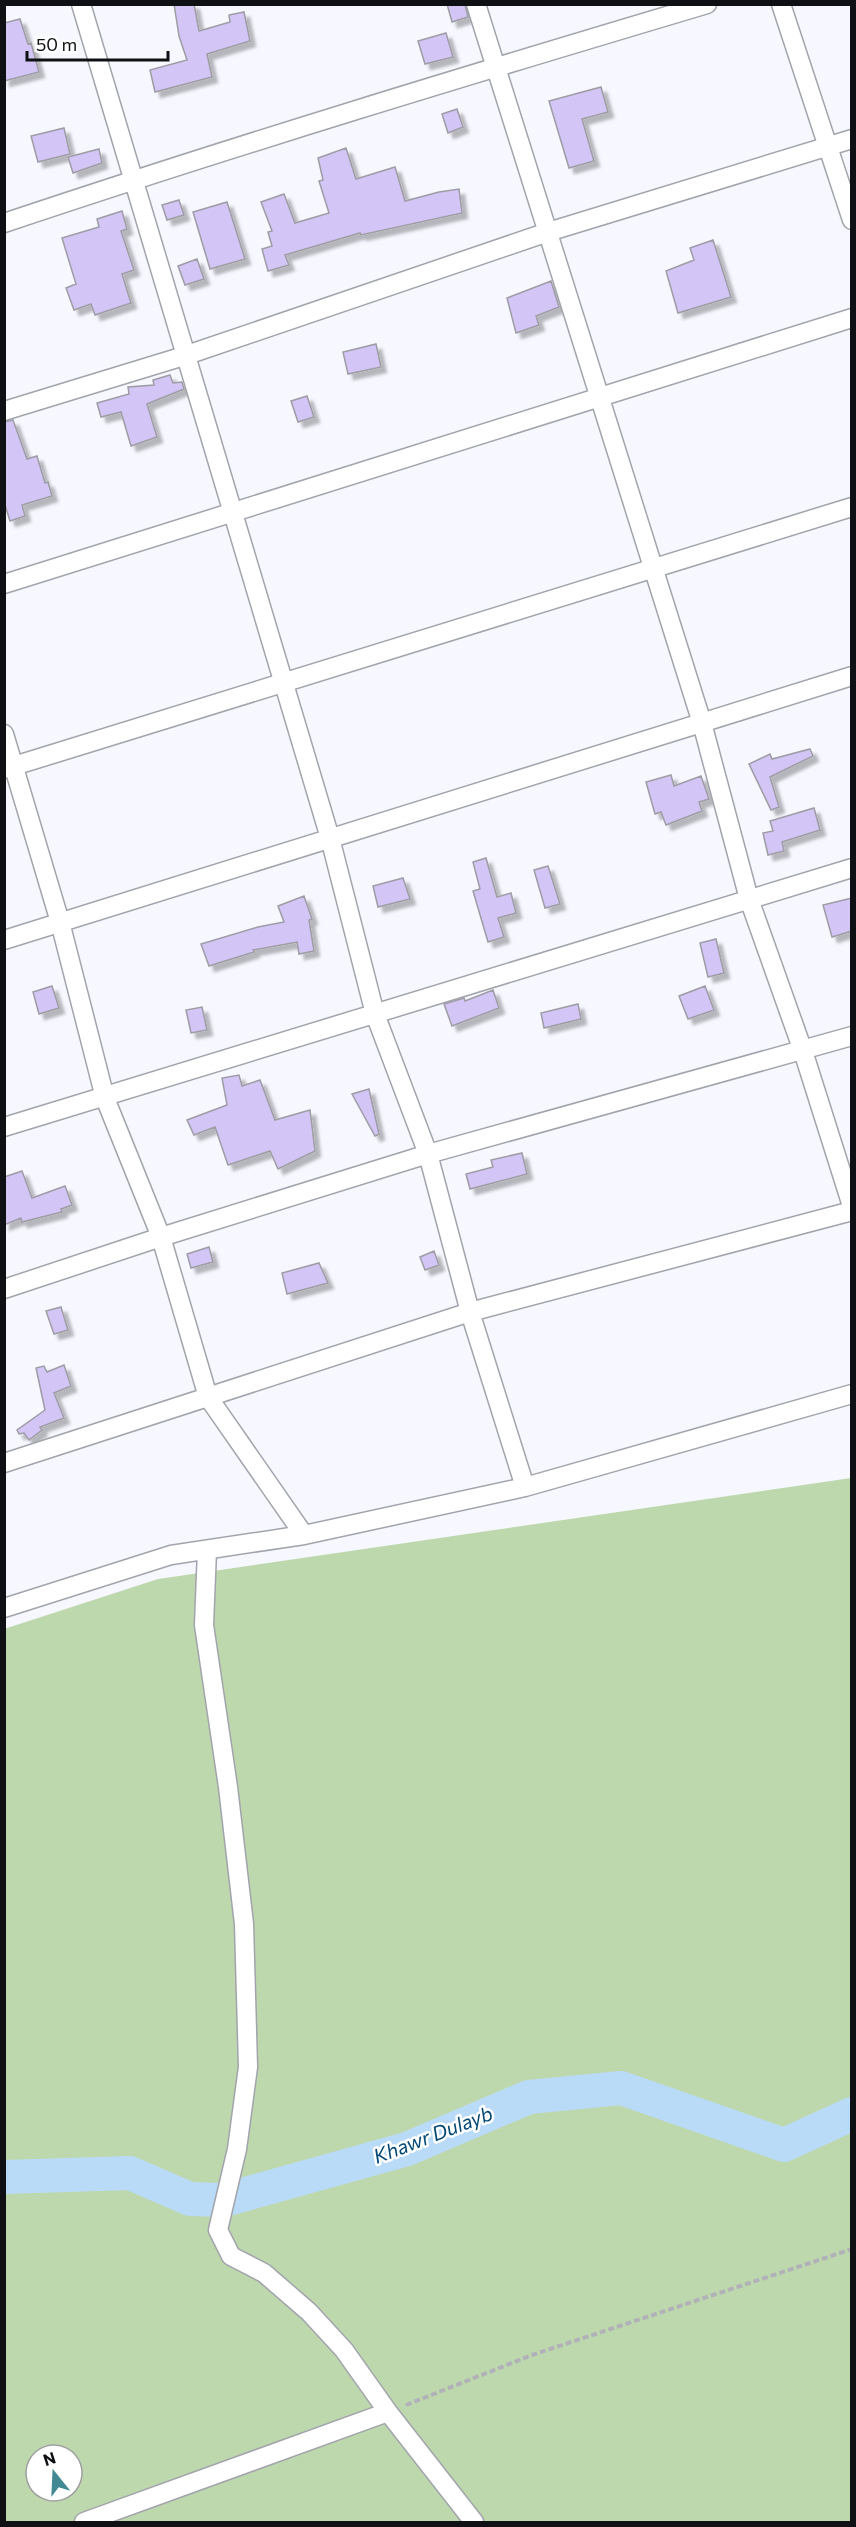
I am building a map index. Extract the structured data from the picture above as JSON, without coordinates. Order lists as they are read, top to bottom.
{
  "water": ["Khawr Dulayb"],
  "scale_bar": "50 m",
  "north": "top"
}
